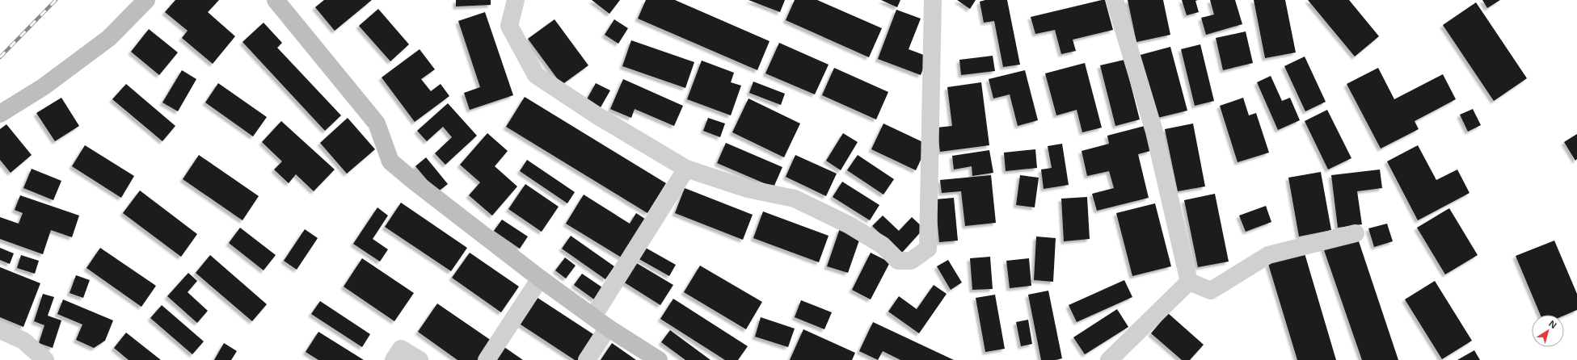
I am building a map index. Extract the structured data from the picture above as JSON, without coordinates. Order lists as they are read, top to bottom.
{
  "north": "top right"
}
